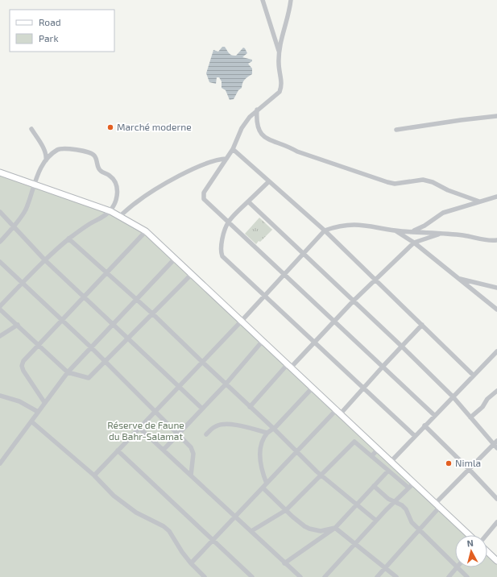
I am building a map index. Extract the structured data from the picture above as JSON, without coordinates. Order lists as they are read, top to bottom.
{
  "parks": ["Réserve de Faune du Bahr-Salamat"],
  "places": ["Marché moderne", "Nimla"],
  "legend": ["Road", "Park"],
  "north": "top"
}
